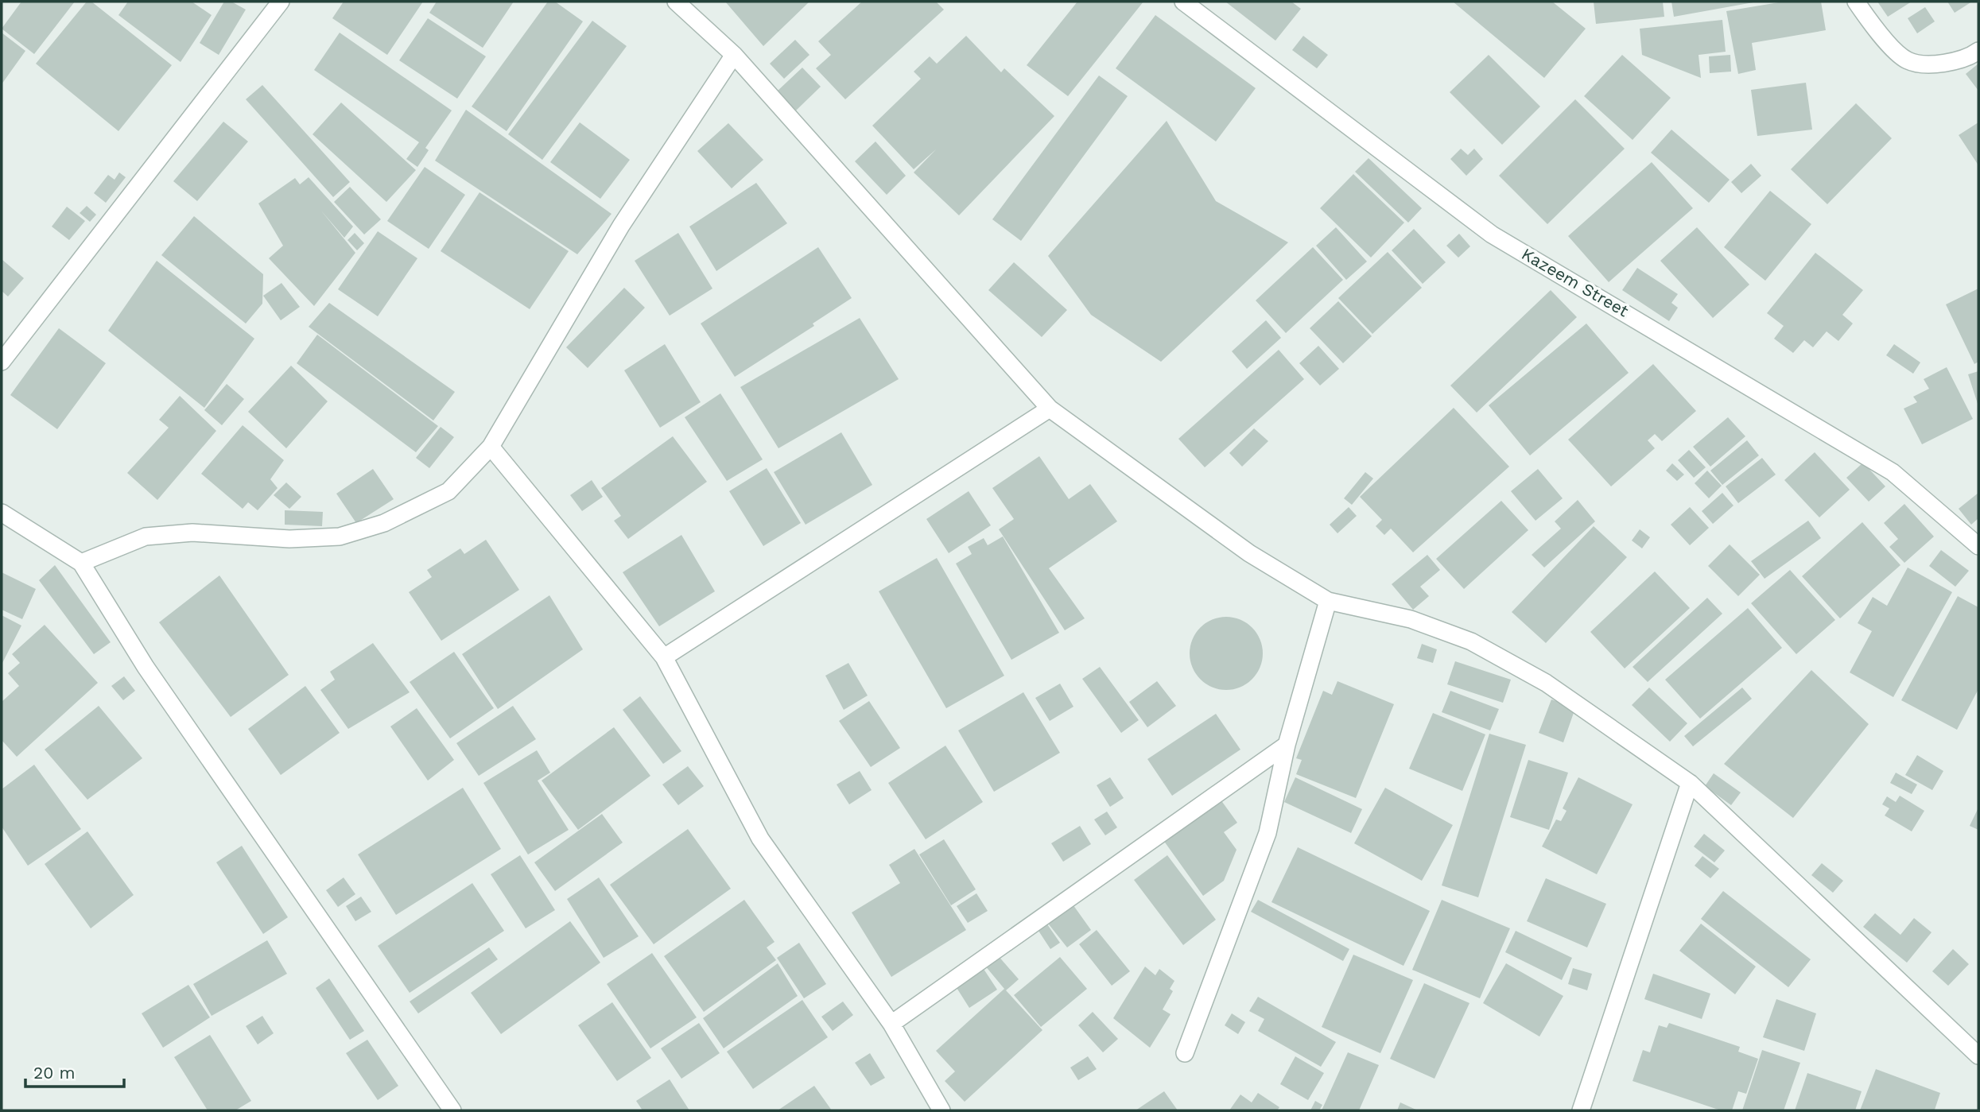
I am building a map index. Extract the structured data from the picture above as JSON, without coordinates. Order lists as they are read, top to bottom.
{
  "streets": {
    "street": ["Kazeem Street"]
  },
  "scale_bar": "20 m"
}
